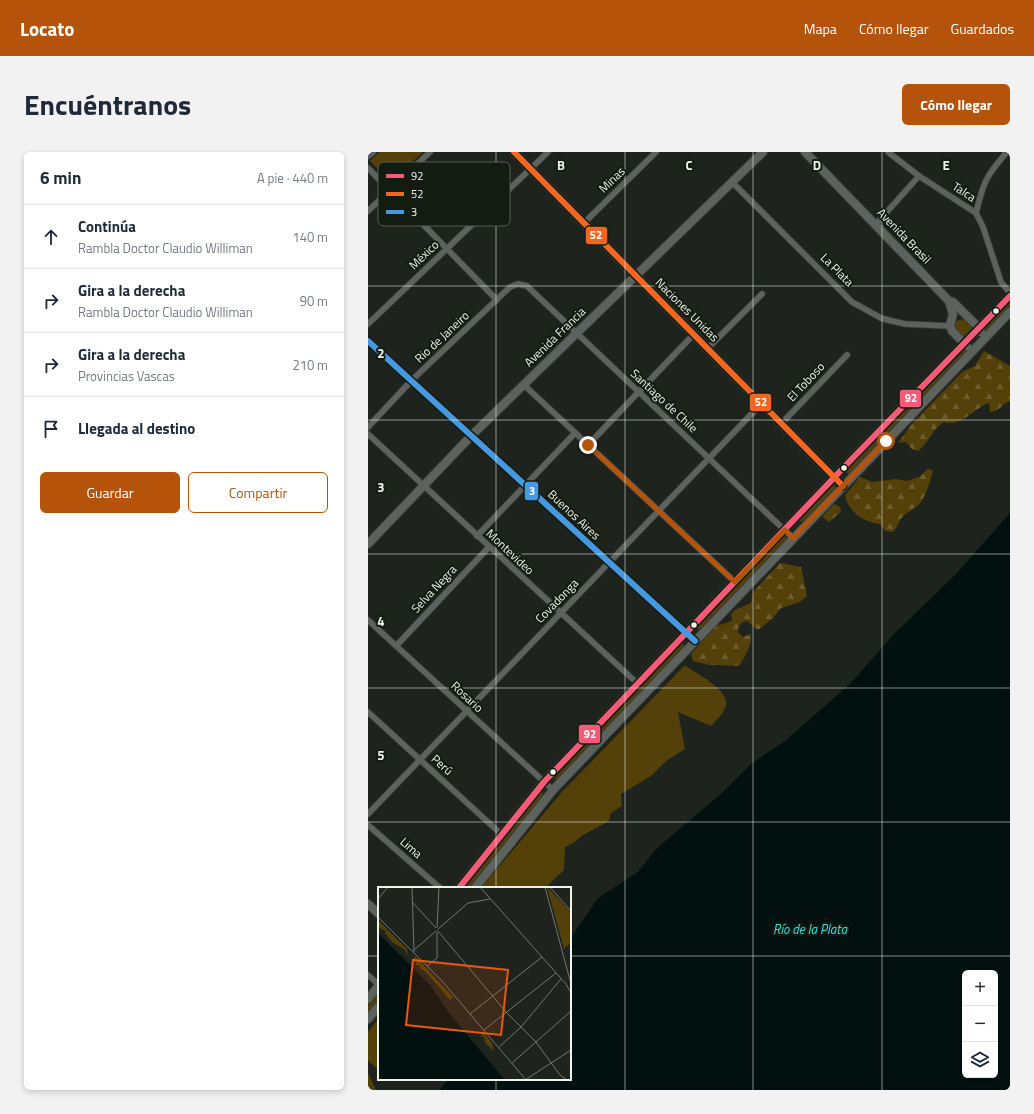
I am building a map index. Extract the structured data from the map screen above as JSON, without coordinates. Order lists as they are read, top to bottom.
{
  "streets": {
    "main road": ["Avenida Brasil", "Naciones Unidas", "Avenida Francia"],
    "street": [
      "Minas",
      "Talca",
      "México",
      "La Plata",
      "Rio de Janeiro",
      "El Toboso",
      "Santiago de Chile",
      "Buenos Aires",
      "Montevideo",
      "Selva Negra",
      "Covadonga",
      "Rosario",
      "Perú",
      "Lima"
    ]
  },
  "crossings": [
    ["Minas", "Naciones Unidas"],
    ["México", "Naciones Unidas"],
    ["La Plata", "Avenida Francia"],
    ["Naciones Unidas", "Avenida Francia"],
    ["Naciones Unidas", "El Toboso"],
    ["Naciones Unidas", "Covadonga"],
    ["Rio de Janeiro", "Santiago de Chile"],
    ["Rio de Janeiro", "Buenos Aires"],
    ["Avenida Francia", "Santiago de Chile"],
    ["Avenida Francia", "Buenos Aires"],
    ["Avenida Francia", "Montevideo"],
    ["Santiago de Chile", "Covadonga"],
    ["Buenos Aires", "Covadonga"],
    ["Montevideo", "Selva Negra"],
    ["Montevideo", "Covadonga"],
    ["Selva Negra", "Rosario"],
    ["Covadonga", "Rosario"],
    ["Covadonga", "Perú"]
  ],
  "water": ["Río de la Plata"],
  "lines": ["transit line 52", "transit line 92", "transit line 3"],
  "legend": ["92", "52", "3"],
  "page": {
    "header": "Locato",
    "nav": ["Mapa", "Cómo llegar", "Guardados"],
    "title": "Encuéntranos",
    "buttons": [
      "Cómo llegar",
      ["Guardar", "Compartir"]
    ],
    "heading": ["6 min", "A pie · 440 m"],
    "list": [
      ["Continúa", "Rambla Doctor Claudio Williman", "140 m"],
      ["Gira a la derecha", "Rambla Doctor Claudio Williman", "90 m"],
      ["Gira a la derecha", "Provincias Vascas", "210 m"],
      "Llegada al destino"
    ],
    "map_buttons": ["+", "−"]
  },
  "grid": {
    "columns": [
      "B",
      "C",
      "D",
      "E"
    ],
    "rows": [
      "2",
      "3",
      "4",
      "5"
    ]
  }
}
